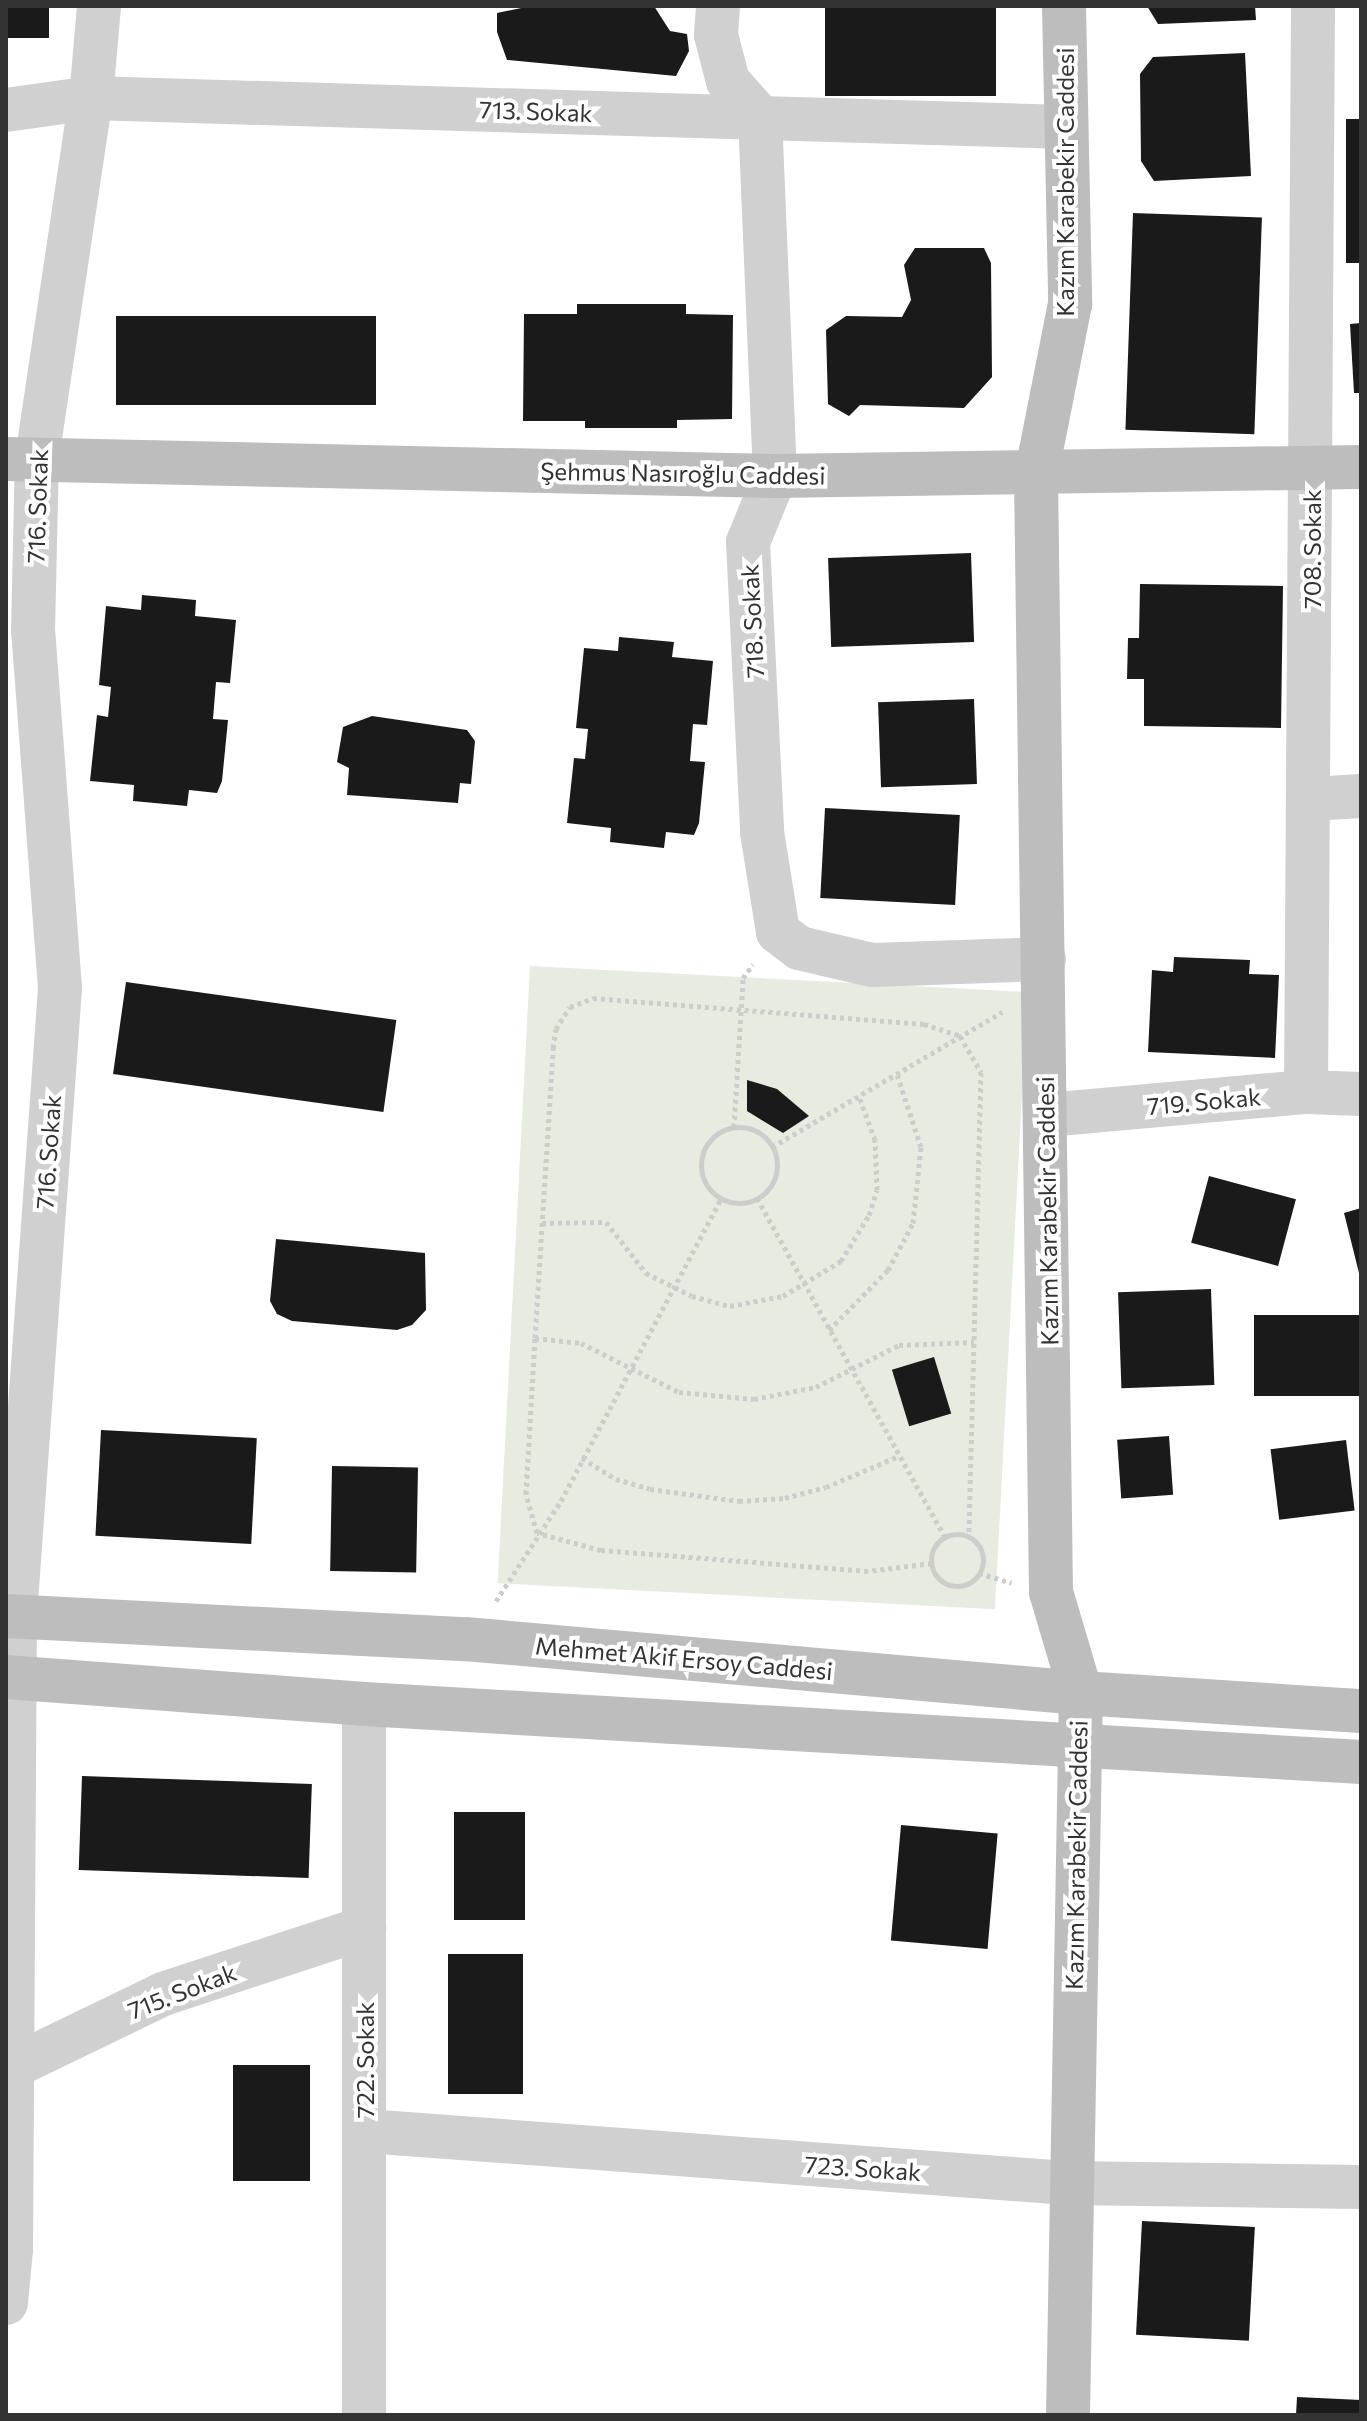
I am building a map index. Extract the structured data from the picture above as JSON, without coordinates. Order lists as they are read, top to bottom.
{
  "streets": {
    "street": [
      "713. Sokak",
      "Kazım Karabekir Caddesi",
      "Şehmus Nasıroğlu Caddesi",
      "716. Sokak",
      "708. Sokak",
      "718. Sokak",
      "719. Sokak",
      "Mehmet Akif Ersoy Caddesi",
      "715. Sokak",
      "722. Sokak",
      "723. Sokak"
    ]
  },
  "crossings": [
    ["713. Sokak", "Kazım Karabekir Caddesi"],
    ["713. Sokak", "716. Sokak"],
    ["713. Sokak", "718. Sokak"],
    ["Kazım Karabekir Caddesi", "Şehmus Nasıroğlu Caddesi"],
    ["Kazım Karabekir Caddesi", "719. Sokak"],
    ["Kazım Karabekir Caddesi", "Mehmet Akif Ersoy Caddesi"],
    ["Kazım Karabekir Caddesi", "723. Sokak"],
    ["Şehmus Nasıroğlu Caddesi", "716. Sokak"],
    ["Şehmus Nasıroğlu Caddesi", "708. Sokak"],
    ["Şehmus Nasıroğlu Caddesi", "718. Sokak"],
    ["716. Sokak", "Mehmet Akif Ersoy Caddesi"],
    ["716. Sokak", "715. Sokak"],
    ["708. Sokak", "719. Sokak"],
    ["715. Sokak", "722. Sokak"],
    ["722. Sokak", "723. Sokak"]
  ]
}
